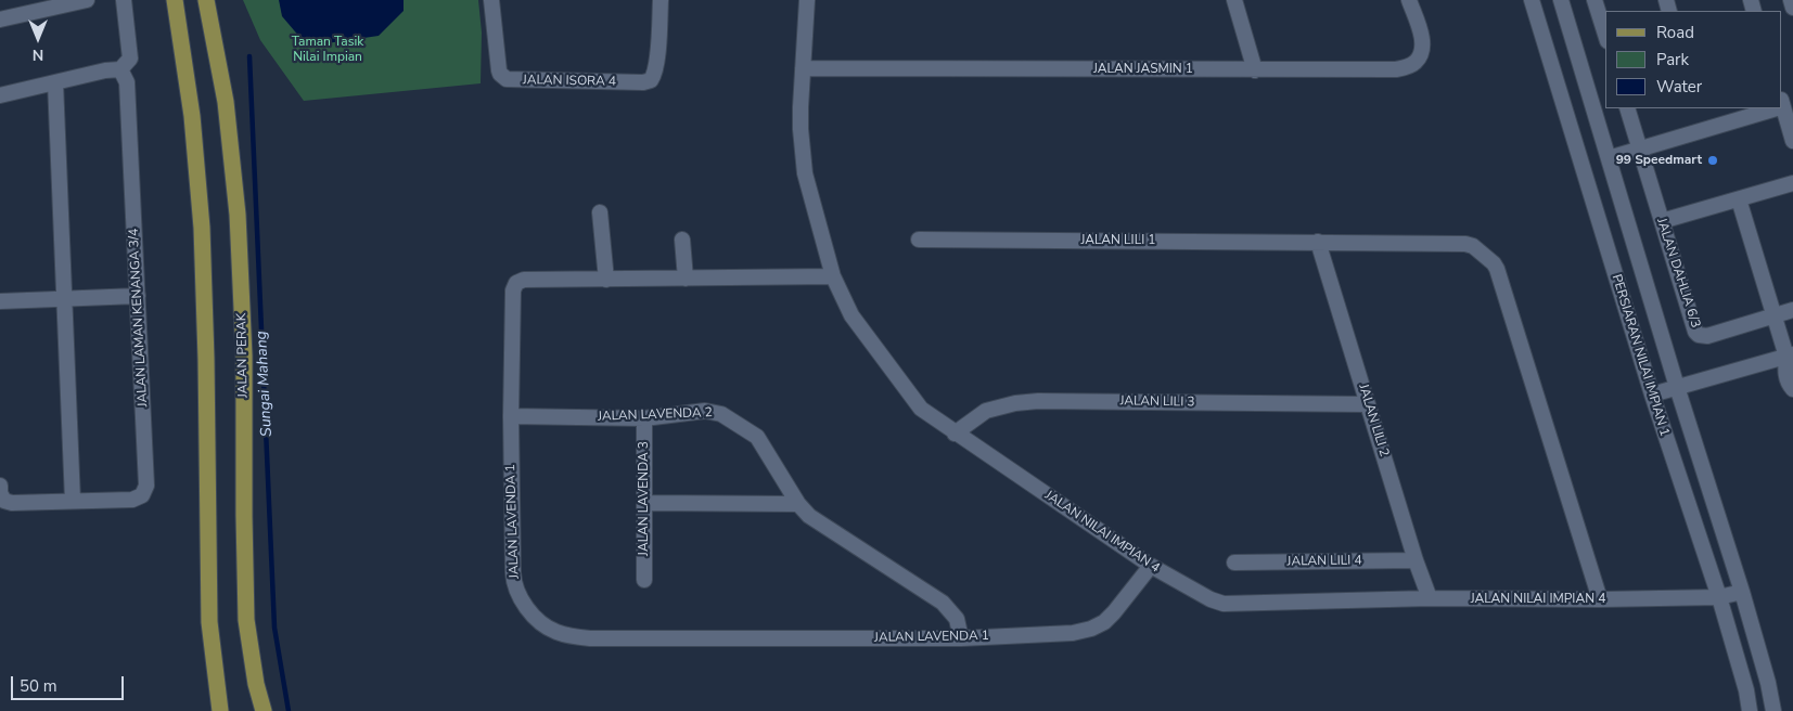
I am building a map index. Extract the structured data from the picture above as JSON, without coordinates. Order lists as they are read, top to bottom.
{
  "streets": {
    "main road": ["JALAN PERAK"],
    "street": [
      "JALAN JASMIN 1",
      "JALAN ISORA 4",
      "JALAN LILI 1",
      "JALAN DAHLIA 6/3",
      "JALAN LAMAN KENANGA 3/4",
      "PERSIARAN NILAI IMPIAN 1",
      "JALAN LILI 3",
      "JALAN LAVENDA 2",
      "JALAN LILI 2",
      "JALAN LAVENDA 3",
      "JALAN LAVENDA 1",
      "JALAN NILAI IMPIAN 4",
      "JALAN LILI 4"
    ]
  },
  "crossings": [
    ["JALAN JASMIN 1", "JALAN NILAI IMPIAN 4"],
    ["JALAN LILI 1", "JALAN LILI 2"],
    ["JALAN LILI 1", "JALAN NILAI IMPIAN 4"],
    ["PERSIARAN NILAI IMPIAN 1", "JALAN NILAI IMPIAN 4"],
    ["JALAN LILI 3", "JALAN LILI 2"],
    ["JALAN LILI 3", "JALAN NILAI IMPIAN 4"],
    ["JALAN LAVENDA 2", "JALAN LAVENDA 3"],
    ["JALAN LAVENDA 2", "JALAN LAVENDA 1"],
    ["JALAN LILI 2", "JALAN NILAI IMPIAN 4"],
    ["JALAN LILI 2", "JALAN LILI 4"],
    ["JALAN LAVENDA 1", "JALAN NILAI IMPIAN 4"]
  ],
  "water": ["Sungai Mahang"],
  "parks": ["Taman Tasik Nilai Impian"],
  "places": ["99 Speedmart"],
  "legend": ["Road", "Park", "Water"],
  "scale_bar": "50 m",
  "north": "bottom"
}
